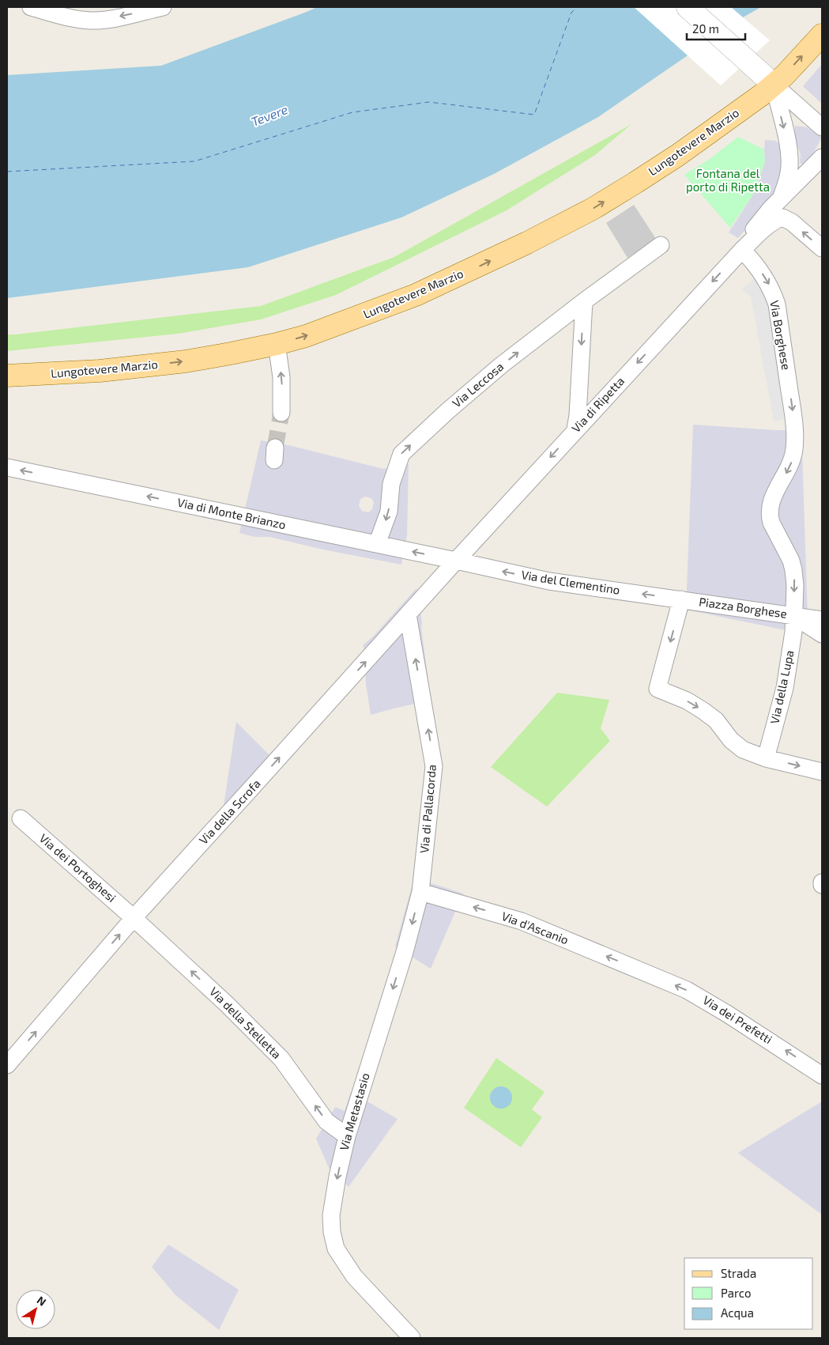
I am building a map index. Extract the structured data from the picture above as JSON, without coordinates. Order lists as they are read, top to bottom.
{
  "streets": {
    "main road": ["Lungotevere Marzio"],
    "street": [
      "Via Borghese",
      "Via Leccosa",
      "Via di Ripetta",
      "Via di Monte Brianzo",
      "Via del Clementino",
      "Piazza Borghese",
      "Via della Lupa",
      "Via di Pallacorda",
      "Via della Scrofa",
      "Via dei Portoghesi",
      "Via d'Ascanio",
      "Via dei Prefetti",
      "Via della Stelletta",
      "Via Metastasio"
    ]
  },
  "crossings": [
    ["Via Borghese", "Via di Ripetta"],
    ["Via Borghese", "Piazza Borghese"],
    ["Via Leccosa", "Via di Monte Brianzo"],
    ["Via di Ripetta", "Via di Monte Brianzo"],
    ["Via di Ripetta", "Via del Clementino"],
    ["Via di Ripetta", "Via della Scrofa"],
    ["Via di Monte Brianzo", "Via del Clementino"],
    ["Via di Monte Brianzo", "Via della Scrofa"],
    ["Via del Clementino", "Piazza Borghese"],
    ["Via del Clementino", "Via della Scrofa"],
    ["Piazza Borghese", "Via della Lupa"],
    ["Via di Pallacorda", "Via della Scrofa"],
    ["Via di Pallacorda", "Via d'Ascanio"],
    ["Via di Pallacorda", "Via Metastasio"],
    ["Via della Scrofa", "Via dei Portoghesi"],
    ["Via della Scrofa", "Via della Stelletta"],
    ["Via dei Portoghesi", "Via della Stelletta"],
    ["Via d'Ascanio", "Via dei Prefetti"],
    ["Via della Stelletta", "Via Metastasio"]
  ],
  "one_way": [
    "Lungotevere Marzio",
    "Via Borghese",
    "Via di Ripetta",
    "Via di Monte Brianzo",
    "Via del Clementino",
    "Piazza Borghese",
    "Via della Scrofa",
    "Via d'Ascanio",
    "Via dei Prefetti",
    "Via della Stelletta",
    "Via Metastasio"
  ],
  "water": ["Tevere"],
  "parks": ["Fontana del porto di Ripetta"],
  "legend": ["Strada", "Parco", "Acqua"],
  "scale_bar": "20 m",
  "north": "top right"
}
